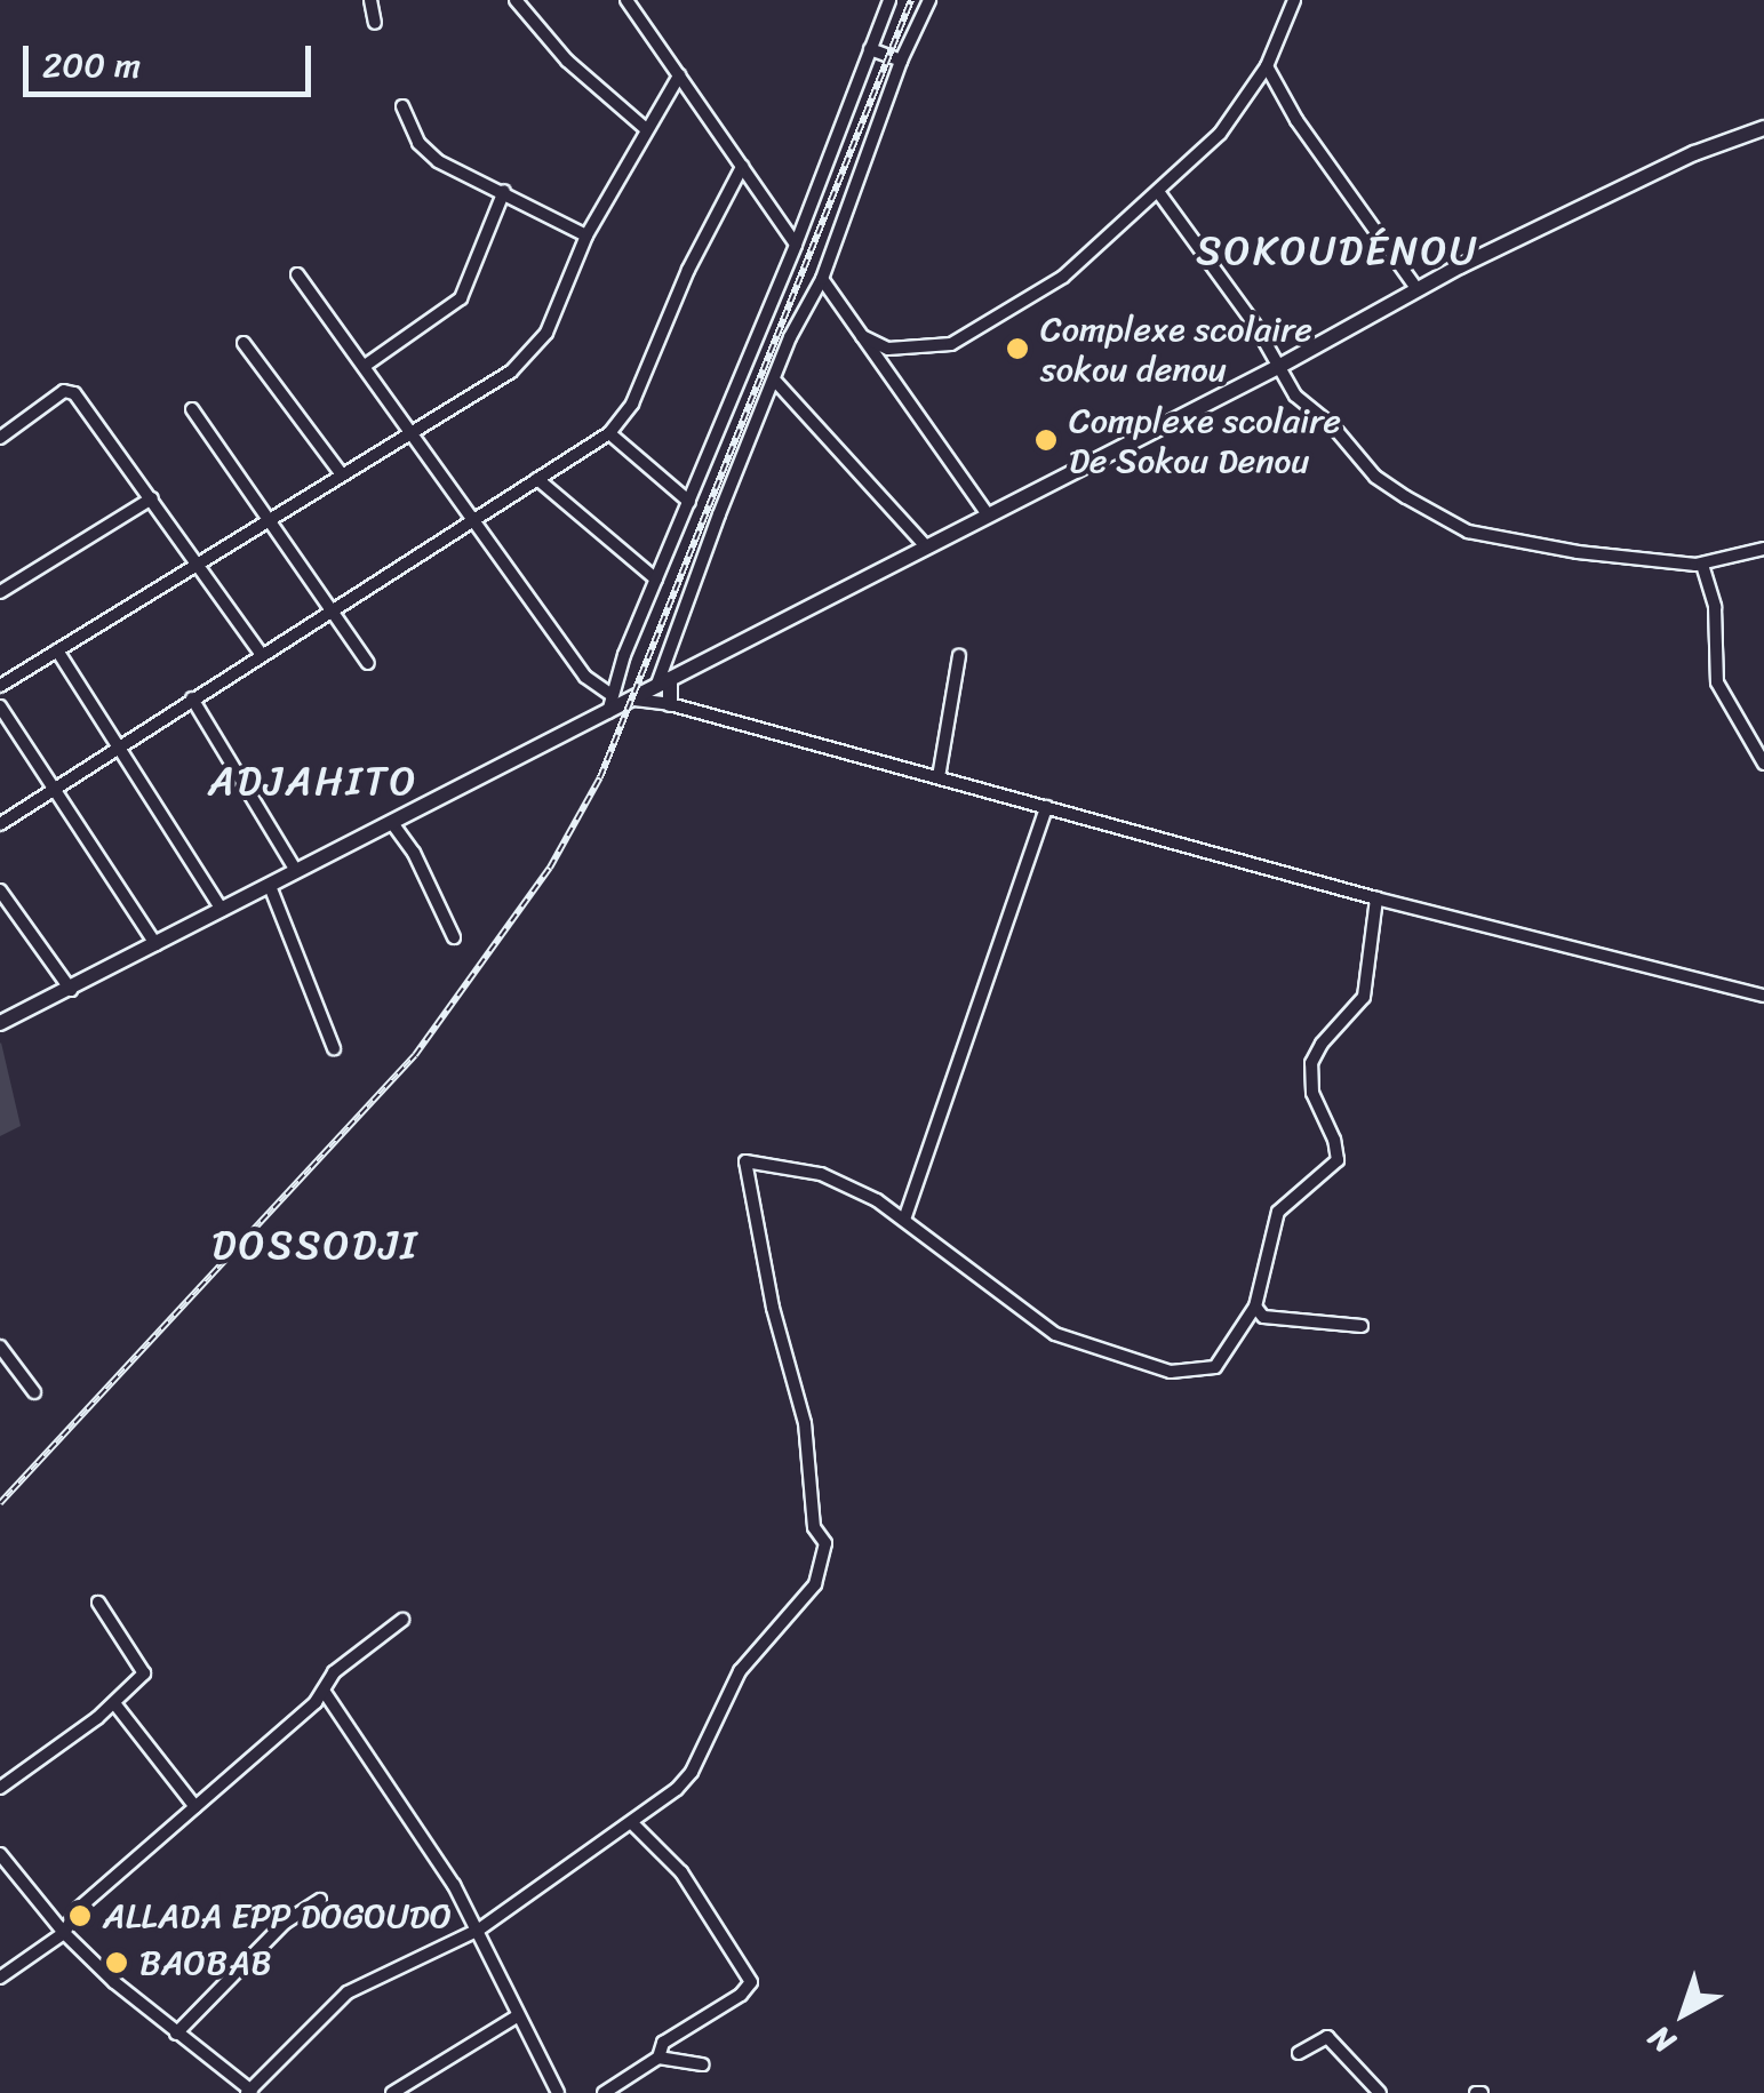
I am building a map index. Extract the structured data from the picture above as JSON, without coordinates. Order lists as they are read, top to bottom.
{
  "districts": ["SOKOUDÉNOU", "ADJAHITO", "DOSSODJI"],
  "places": [
    "Complexe scolaire sokou denou",
    "Complexe scolaire De Sokou Denou",
    "ALLADA EPP DOGOUDO",
    "BAOBAB"
  ],
  "scale_bar": "200 m",
  "north": "bottom left"
}
